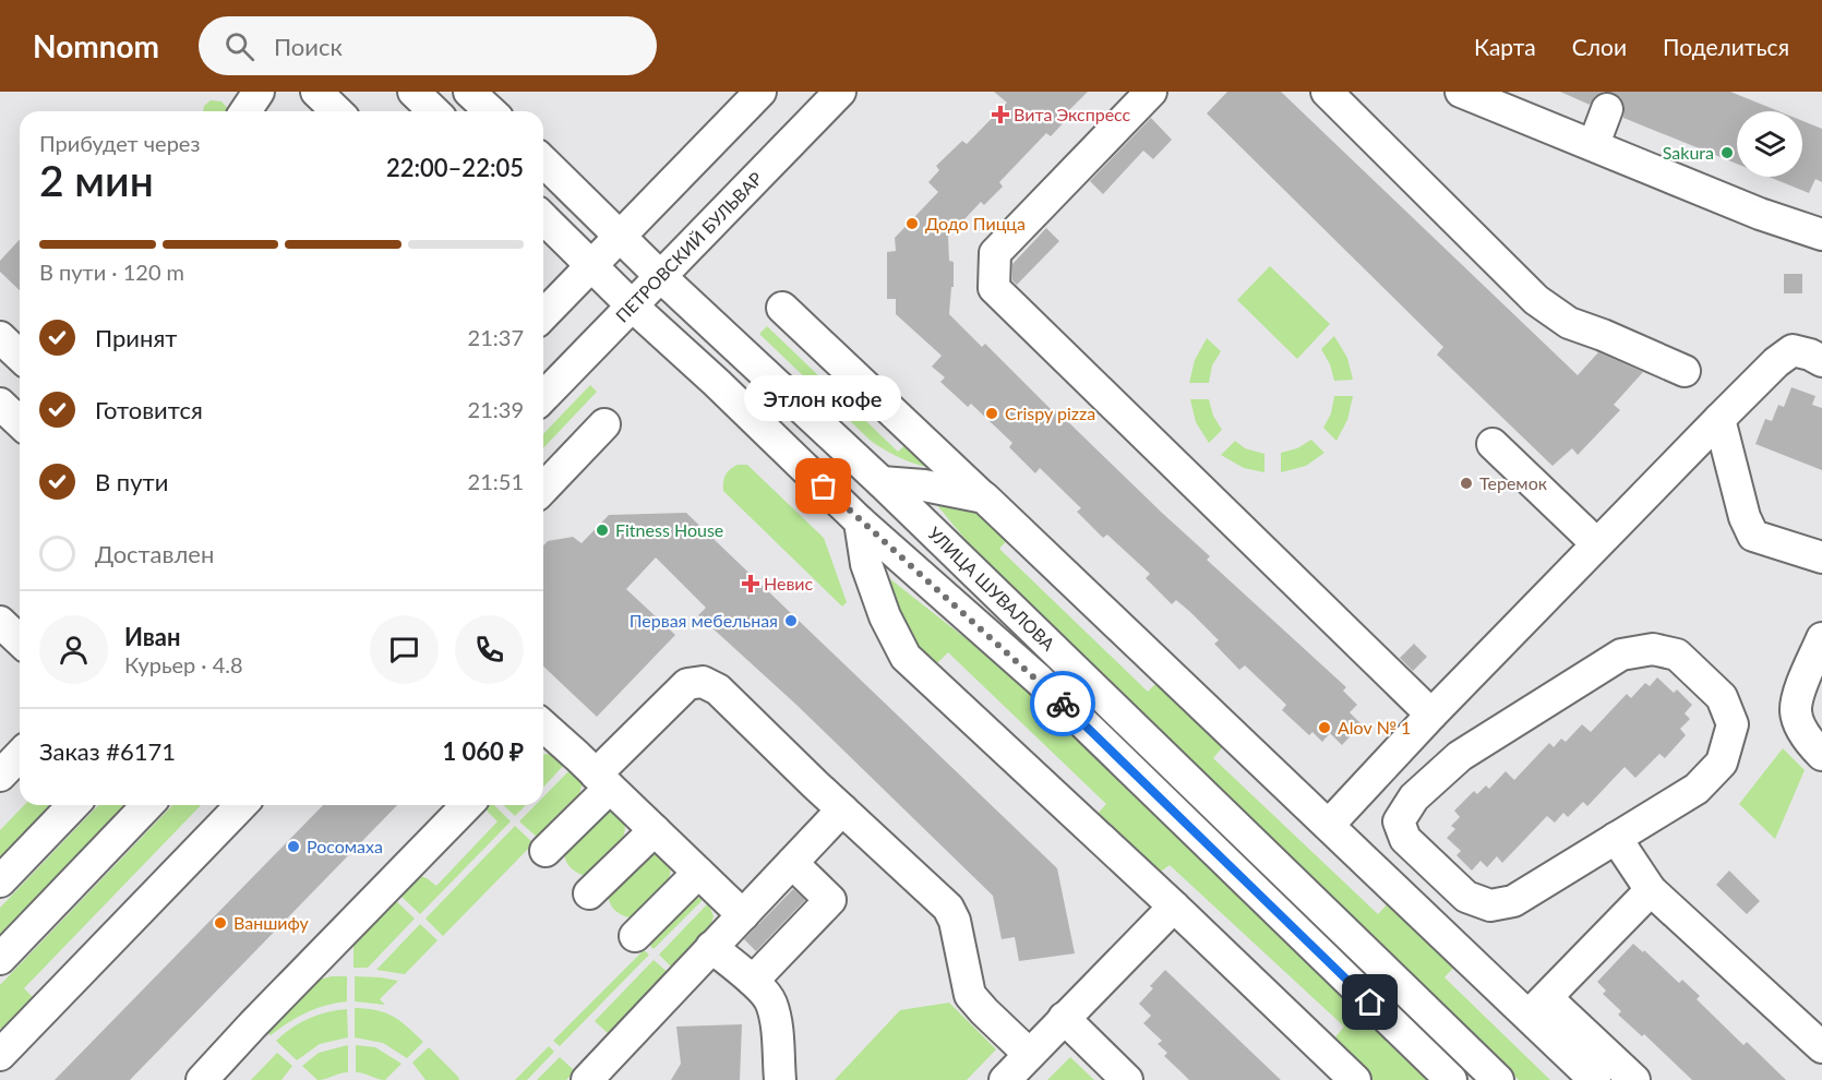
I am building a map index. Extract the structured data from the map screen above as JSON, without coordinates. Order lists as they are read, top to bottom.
{
  "streets": {
    "street": ["ПЕТРОВСКИЙ БУЛЬВАР", "УЛИЦА ШУВАЛОВА"]
  },
  "crossings": [
    ["ПЕТРОВСКИЙ БУЛЬВАР", "УЛИЦА ШУВАЛОВА"]
  ],
  "places": {
    "health": ["Вита Экспресс", "Невис"],
    "other": [
      "Sakura",
      "Додо Пицца",
      "Crispy pizza",
      "Теремок",
      "Этлон кофе",
      "Fitness House",
      "Первая мебельная",
      "Alov № 1",
      "Росомаха",
      "Ваншифу"
    ]
  },
  "page": {
    "header": "Nomnom",
    "search": "Поиск",
    "nav": ["Карта", "Слои", "Поделиться"],
    "heading": ["2 мин", "Прибудет через", "22:00–22:05"],
    "panel": [
      "Иван",
      "Курьер · 4.8",
      "Заказ #6171",
      "1 060 ₽"
    ],
    "bar": "В пути · 120 m",
    "list": [
      ["Принят", "21:37"],
      ["Готовится", "21:39"],
      ["В пути", "21:51"],
      "Доставлен"
    ],
    "bubble": "Этлон кофе"
  }
}
